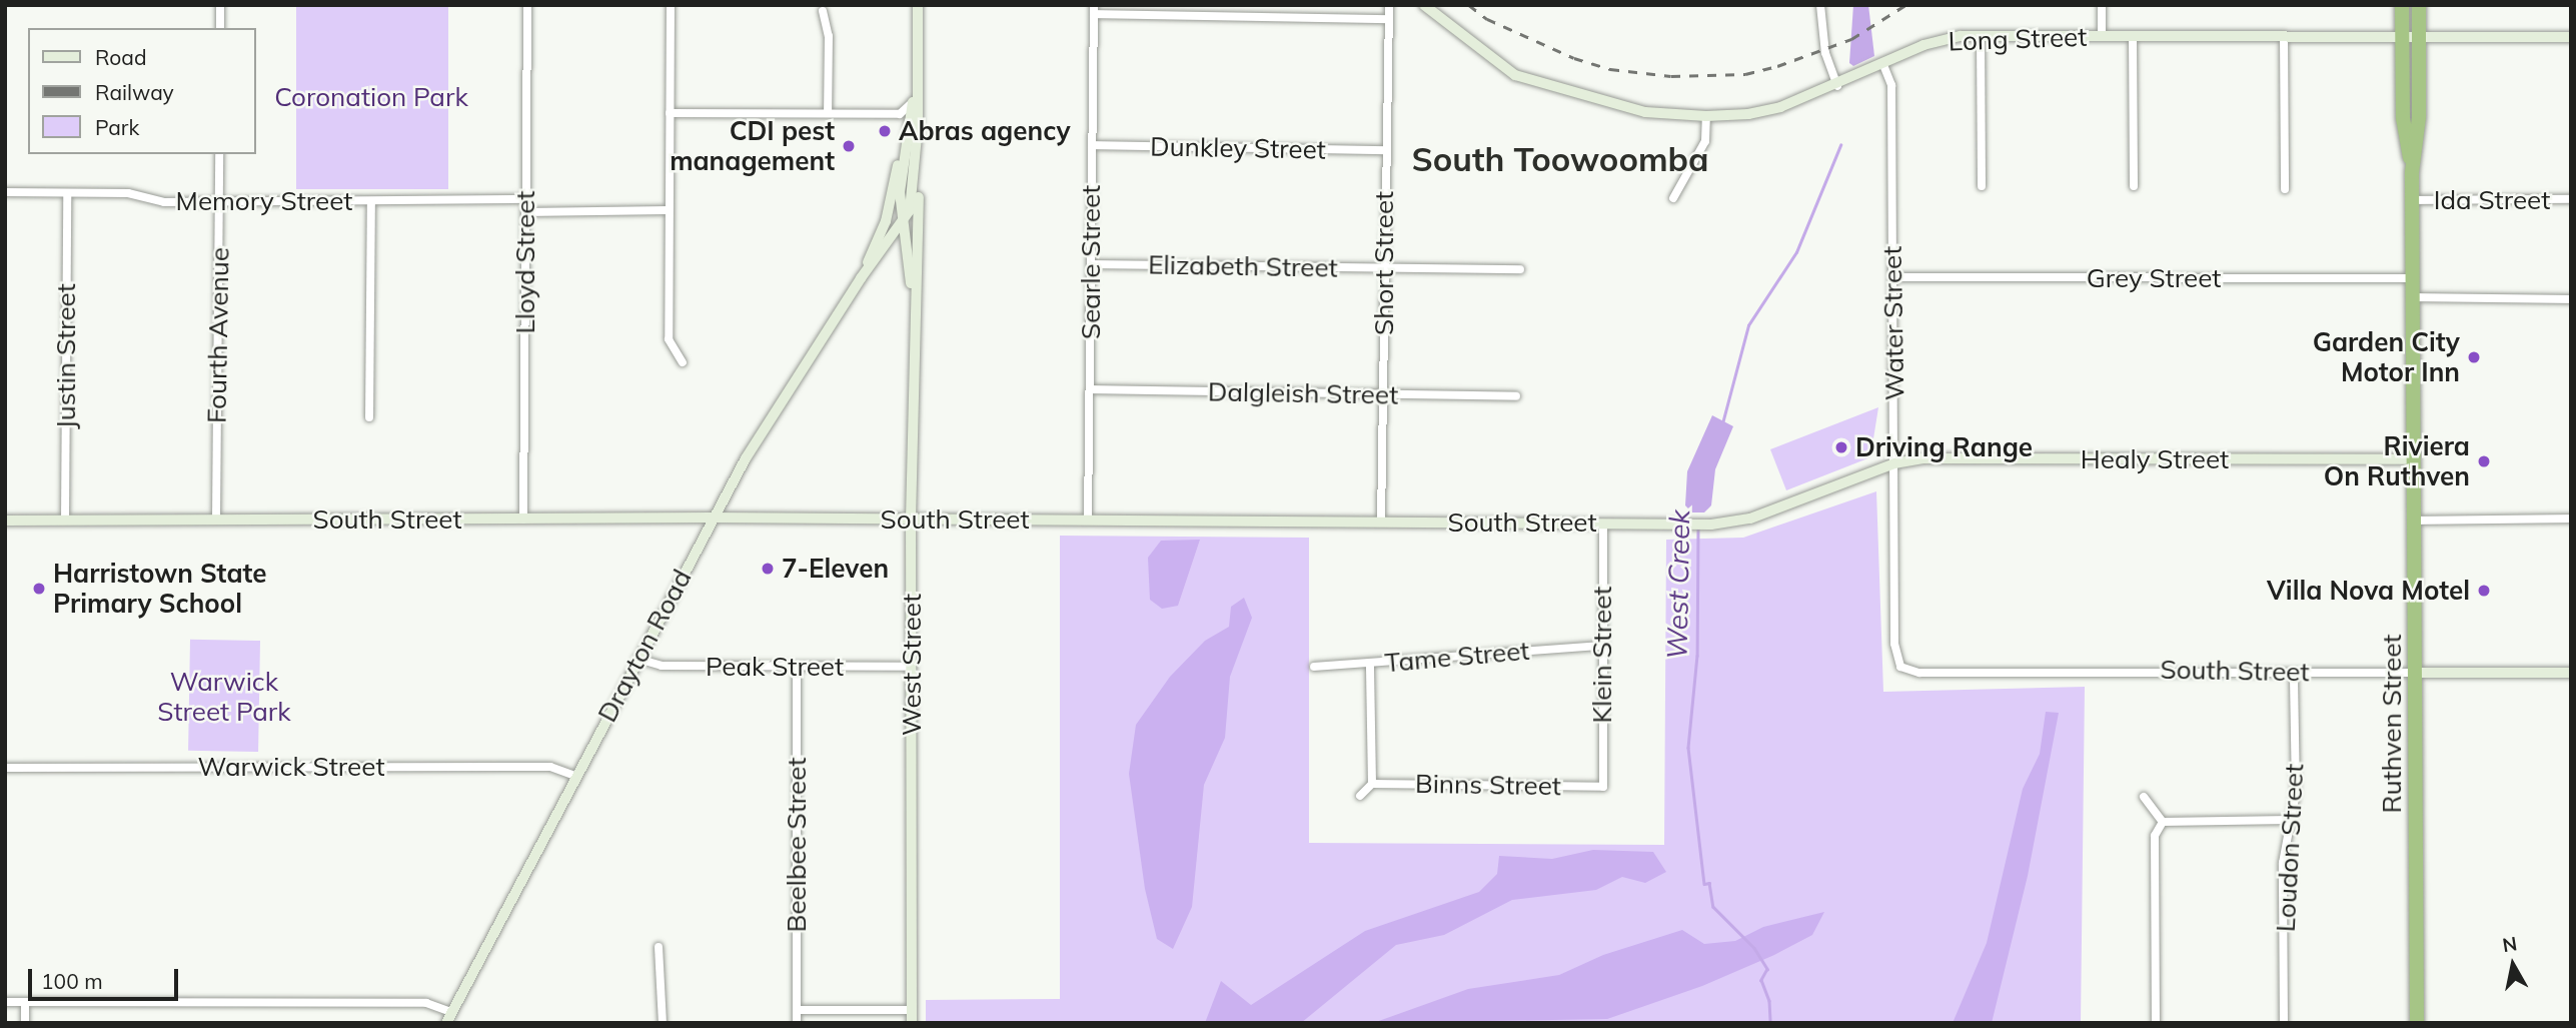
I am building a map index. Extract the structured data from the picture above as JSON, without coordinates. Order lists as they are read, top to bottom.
{
  "streets": {
    "highway": ["Ruthven Street"],
    "street": [
      "Long Street",
      "Dunkley Street",
      "Ida Street",
      "Memory Street",
      "Lloyd Street",
      "Searle Street",
      "Short Street",
      "Elizabeth Street",
      "Grey Street",
      "Water Street",
      "Fourth Avenue",
      "Justin Street",
      "Dalgleish Street",
      "Healy Street",
      "South Street",
      "Drayton Road",
      "Klein Street",
      "Tame Street",
      "West Street",
      "Peak Street",
      "Warwick Street",
      "Binns Street",
      "Beelbee Street",
      "Loudon Street"
    ]
  },
  "crossings": [
    ["Long Street", "Water Street"],
    ["Long Street", "Ruthven Street"],
    ["Dunkley Street", "Searle Street"],
    ["Dunkley Street", "Short Street"],
    ["Ida Street", "Ruthven Street"],
    ["Memory Street", "Lloyd Street"],
    ["Memory Street", "Fourth Avenue"],
    ["Memory Street", "Justin Street"],
    ["Lloyd Street", "South Street"],
    ["Searle Street", "Elizabeth Street"],
    ["Searle Street", "Dalgleish Street"],
    ["Searle Street", "South Street"],
    ["Short Street", "Elizabeth Street"],
    ["Short Street", "Dalgleish Street"],
    ["Short Street", "South Street"],
    ["Grey Street", "Water Street"],
    ["Grey Street", "Ruthven Street"],
    ["Water Street", "Healy Street"],
    ["Water Street", "South Street"],
    ["Fourth Avenue", "South Street"],
    ["Justin Street", "South Street"],
    ["Healy Street", "South Street"],
    ["Healy Street", "Ruthven Street"],
    ["South Street", "Drayton Road"],
    ["South Street", "Klein Street"],
    ["South Street", "West Street"],
    ["South Street", "Ruthven Street"],
    ["South Street", "Loudon Street"],
    ["Drayton Road", "Peak Street"],
    ["Drayton Road", "Warwick Street"],
    ["Klein Street", "Tame Street"],
    ["Klein Street", "Binns Street"],
    ["West Street", "Peak Street"],
    ["Peak Street", "Beelbee Street"]
  ],
  "districts": ["South Toowoomba"],
  "water": ["West Creek"],
  "parks": ["Coronation Park", "Warwick Street Park"],
  "places": [
    "Abras agency",
    "CDI pest management",
    "Garden City Motor Inn",
    "Driving Range",
    "Riviera On Ruthven",
    "7-Eleven",
    "Harristown State Primary School",
    "Villa Nova Motel"
  ],
  "legend": ["Road", "Railway", "Park"],
  "scale_bar": "100 m",
  "north": "top"
}
